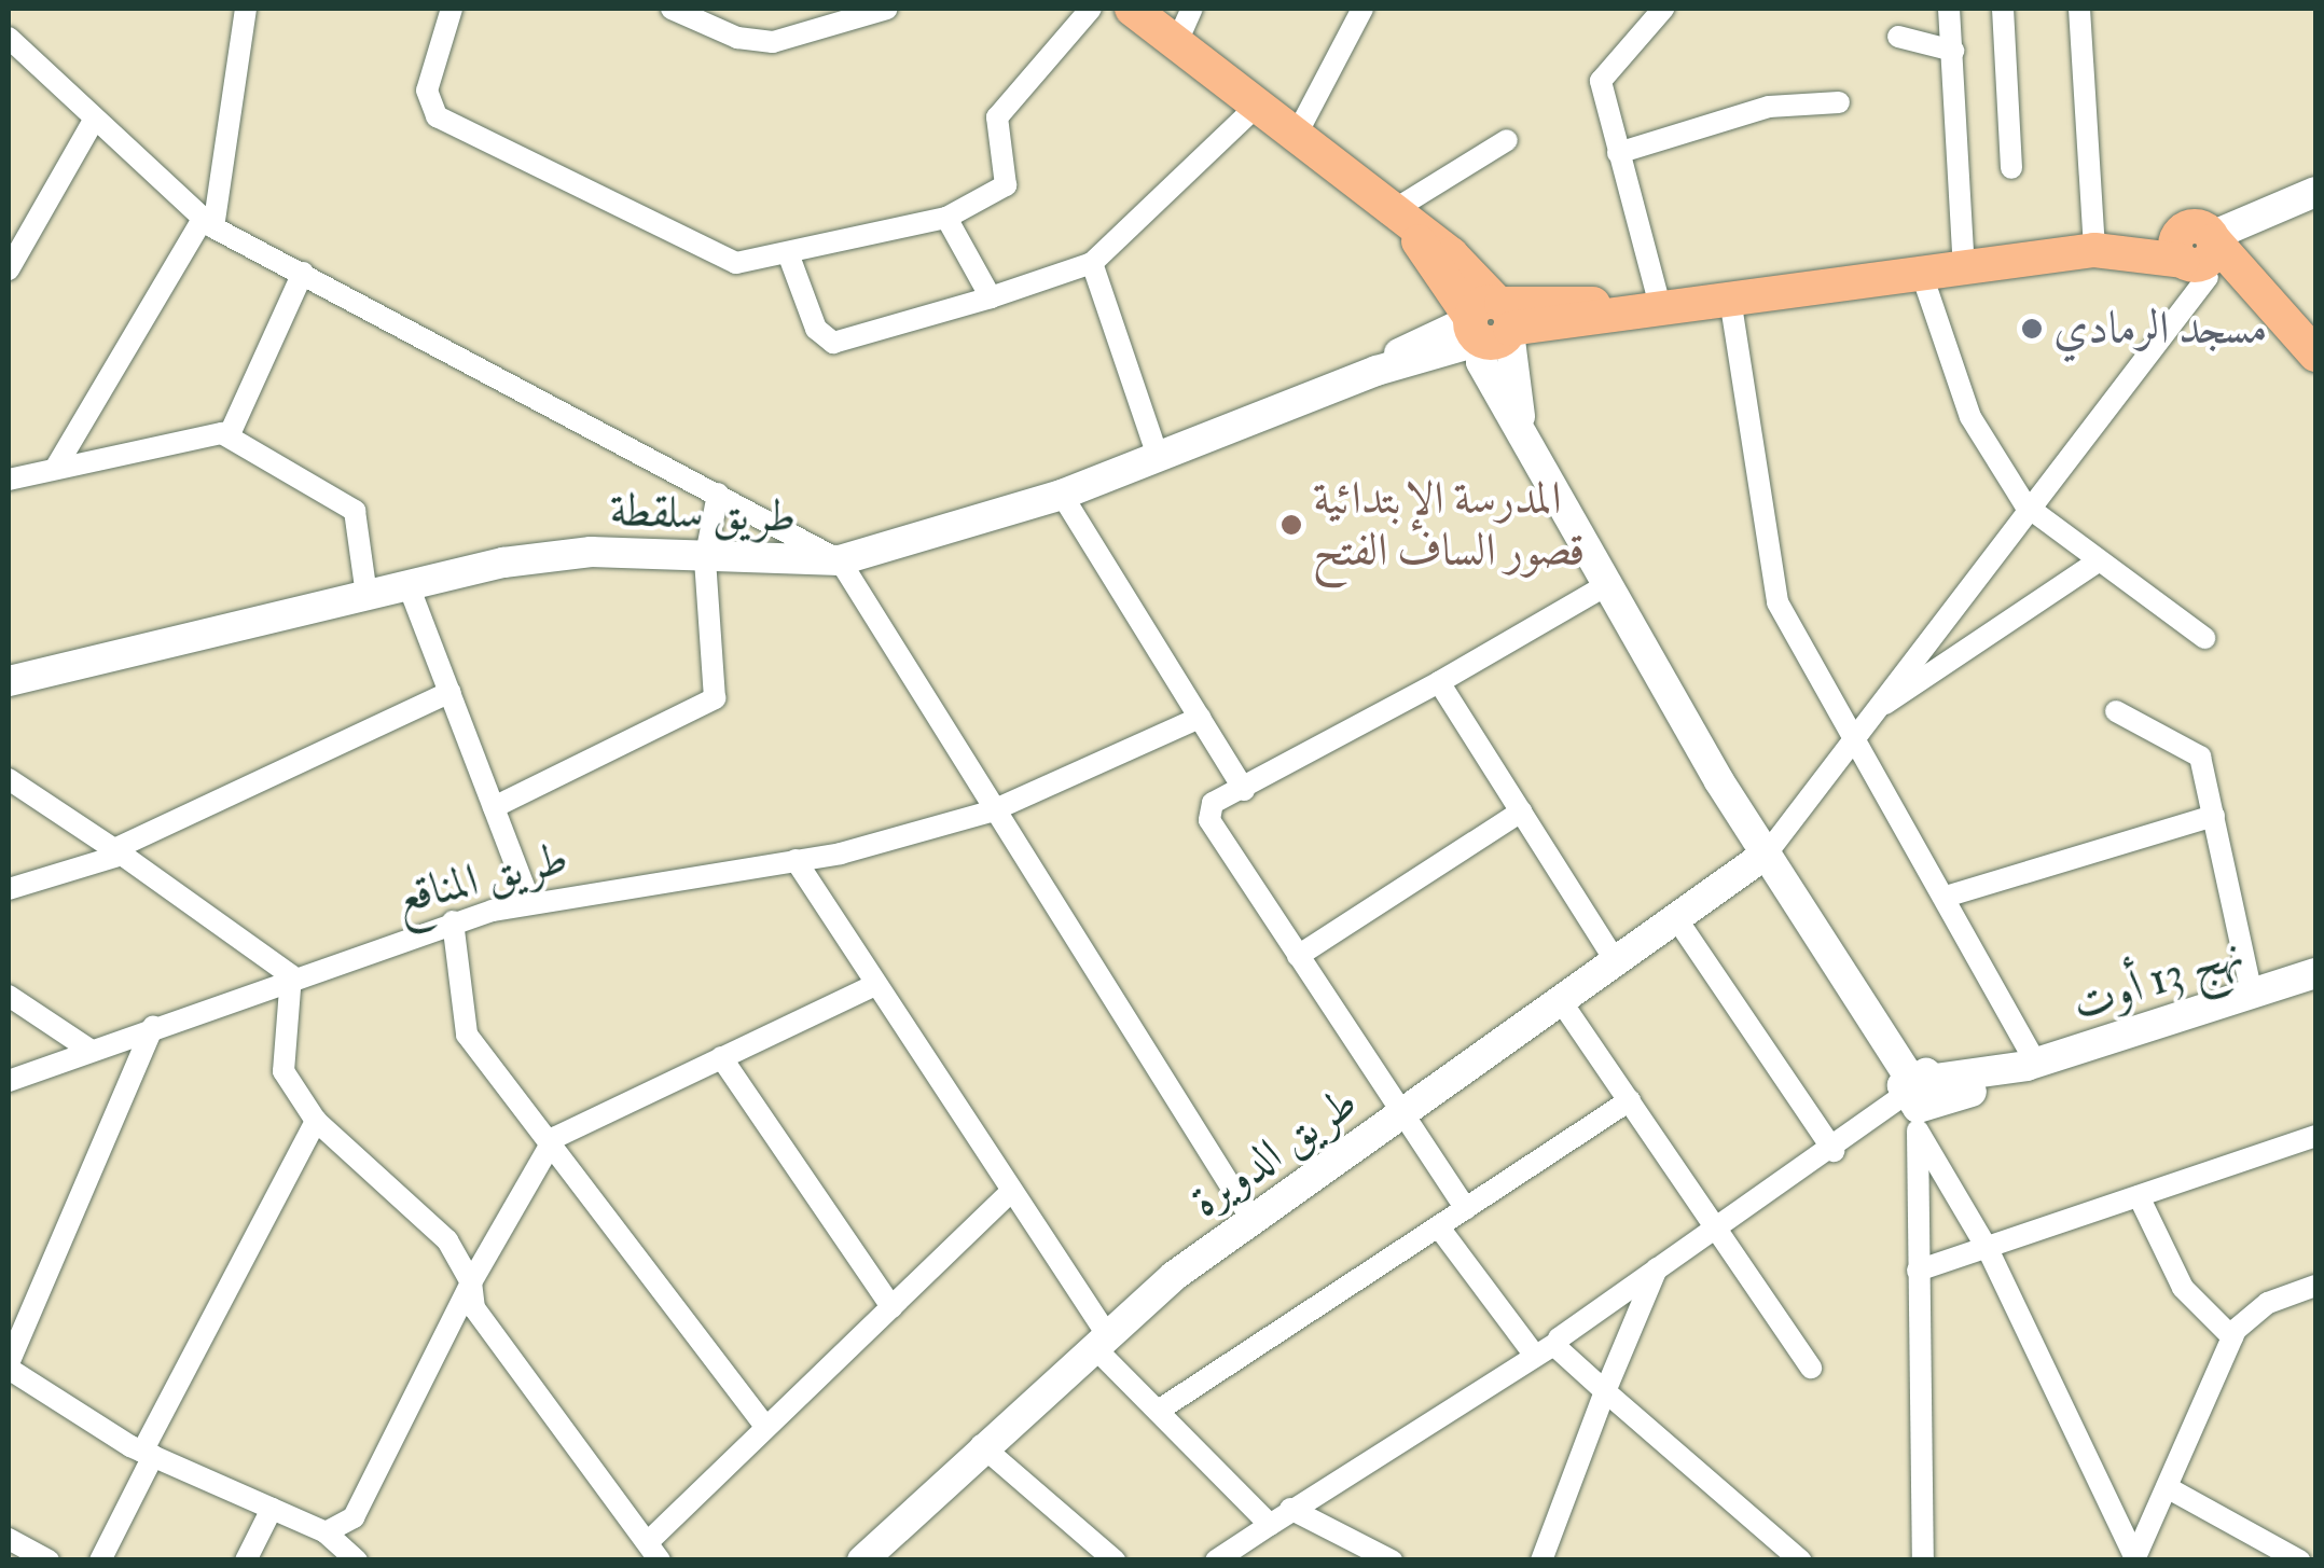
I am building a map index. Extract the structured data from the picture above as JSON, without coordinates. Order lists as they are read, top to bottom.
{
  "streets": {
    "street": [
      "طريق سلقطة",
      "طريق المناقع",
      "نهج 13 أوت",
      "طريق الدويرة"
    ]
  },
  "places": ["مسجد الرمادي", "المدرسة الإبتدائية قصور الساف الفتح"]
}
